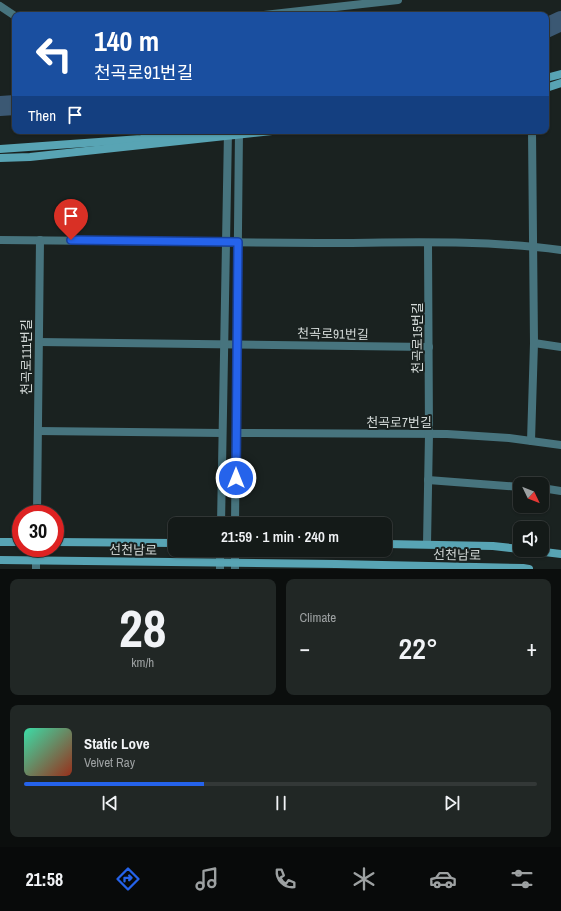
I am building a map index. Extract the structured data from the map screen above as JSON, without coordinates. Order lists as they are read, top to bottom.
{
  "streets": {
    "main road": ["선천남로"],
    "street": [
      "천곡로91번길",
      "천곡로15번길",
      "천곡로111번길",
      "천곡로7번길"
    ]
  },
  "crossings": [
    ["천곡로91번길", "천곡로15번길"],
    ["천곡로91번길", "천곡로111번길"],
    ["천곡로15번길", "천곡로7번길"],
    ["천곡로15번길", "선천남로"]
  ],
  "north": "bottom right",
  "page": {
    "turn": ["140 m", "천곡로91번길"],
    "then": "Then",
    "limit": "30",
    "trip": "21:59 · 1 min · 240 m",
    "tile": [
      ["28", "km/h"],
      "Climate"
    ],
    "heat": ["−", "22°", "+"],
    "song": ["Static Love", "Velvet Ray"],
    "tabs": "21:58"
  }
}
